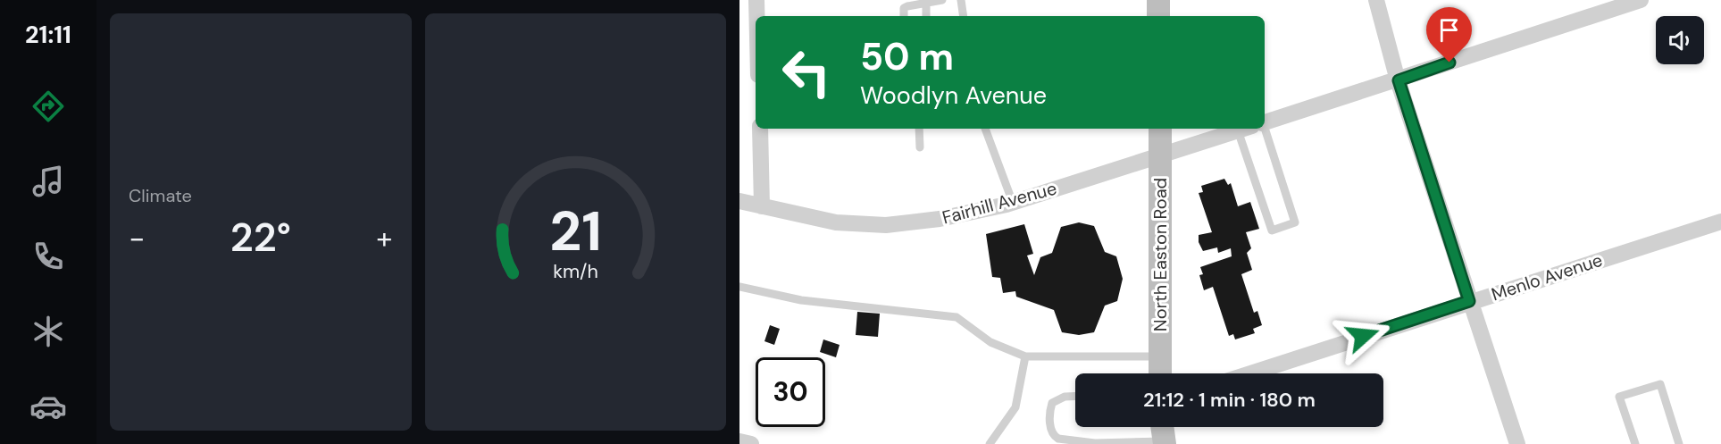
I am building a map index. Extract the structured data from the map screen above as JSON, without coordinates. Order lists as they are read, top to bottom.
{
  "streets": {
    "main road": ["North Easton Road"],
    "street": ["Fairhill Avenue", "Menlo Avenue"]
  },
  "crossings": [
    ["Fairhill Avenue", "North Easton Road"]
  ],
  "page": {
    "tabs": "21:11",
    "tile": "Climate",
    "turn": ["50 m", "Woodlyn Avenue"],
    "heat": ["−", "22°", "+"],
    "limit": "30",
    "trip": "21:12 · 1 min · 180 m",
    "gauge": ["21", "km/h"]
  }
}
